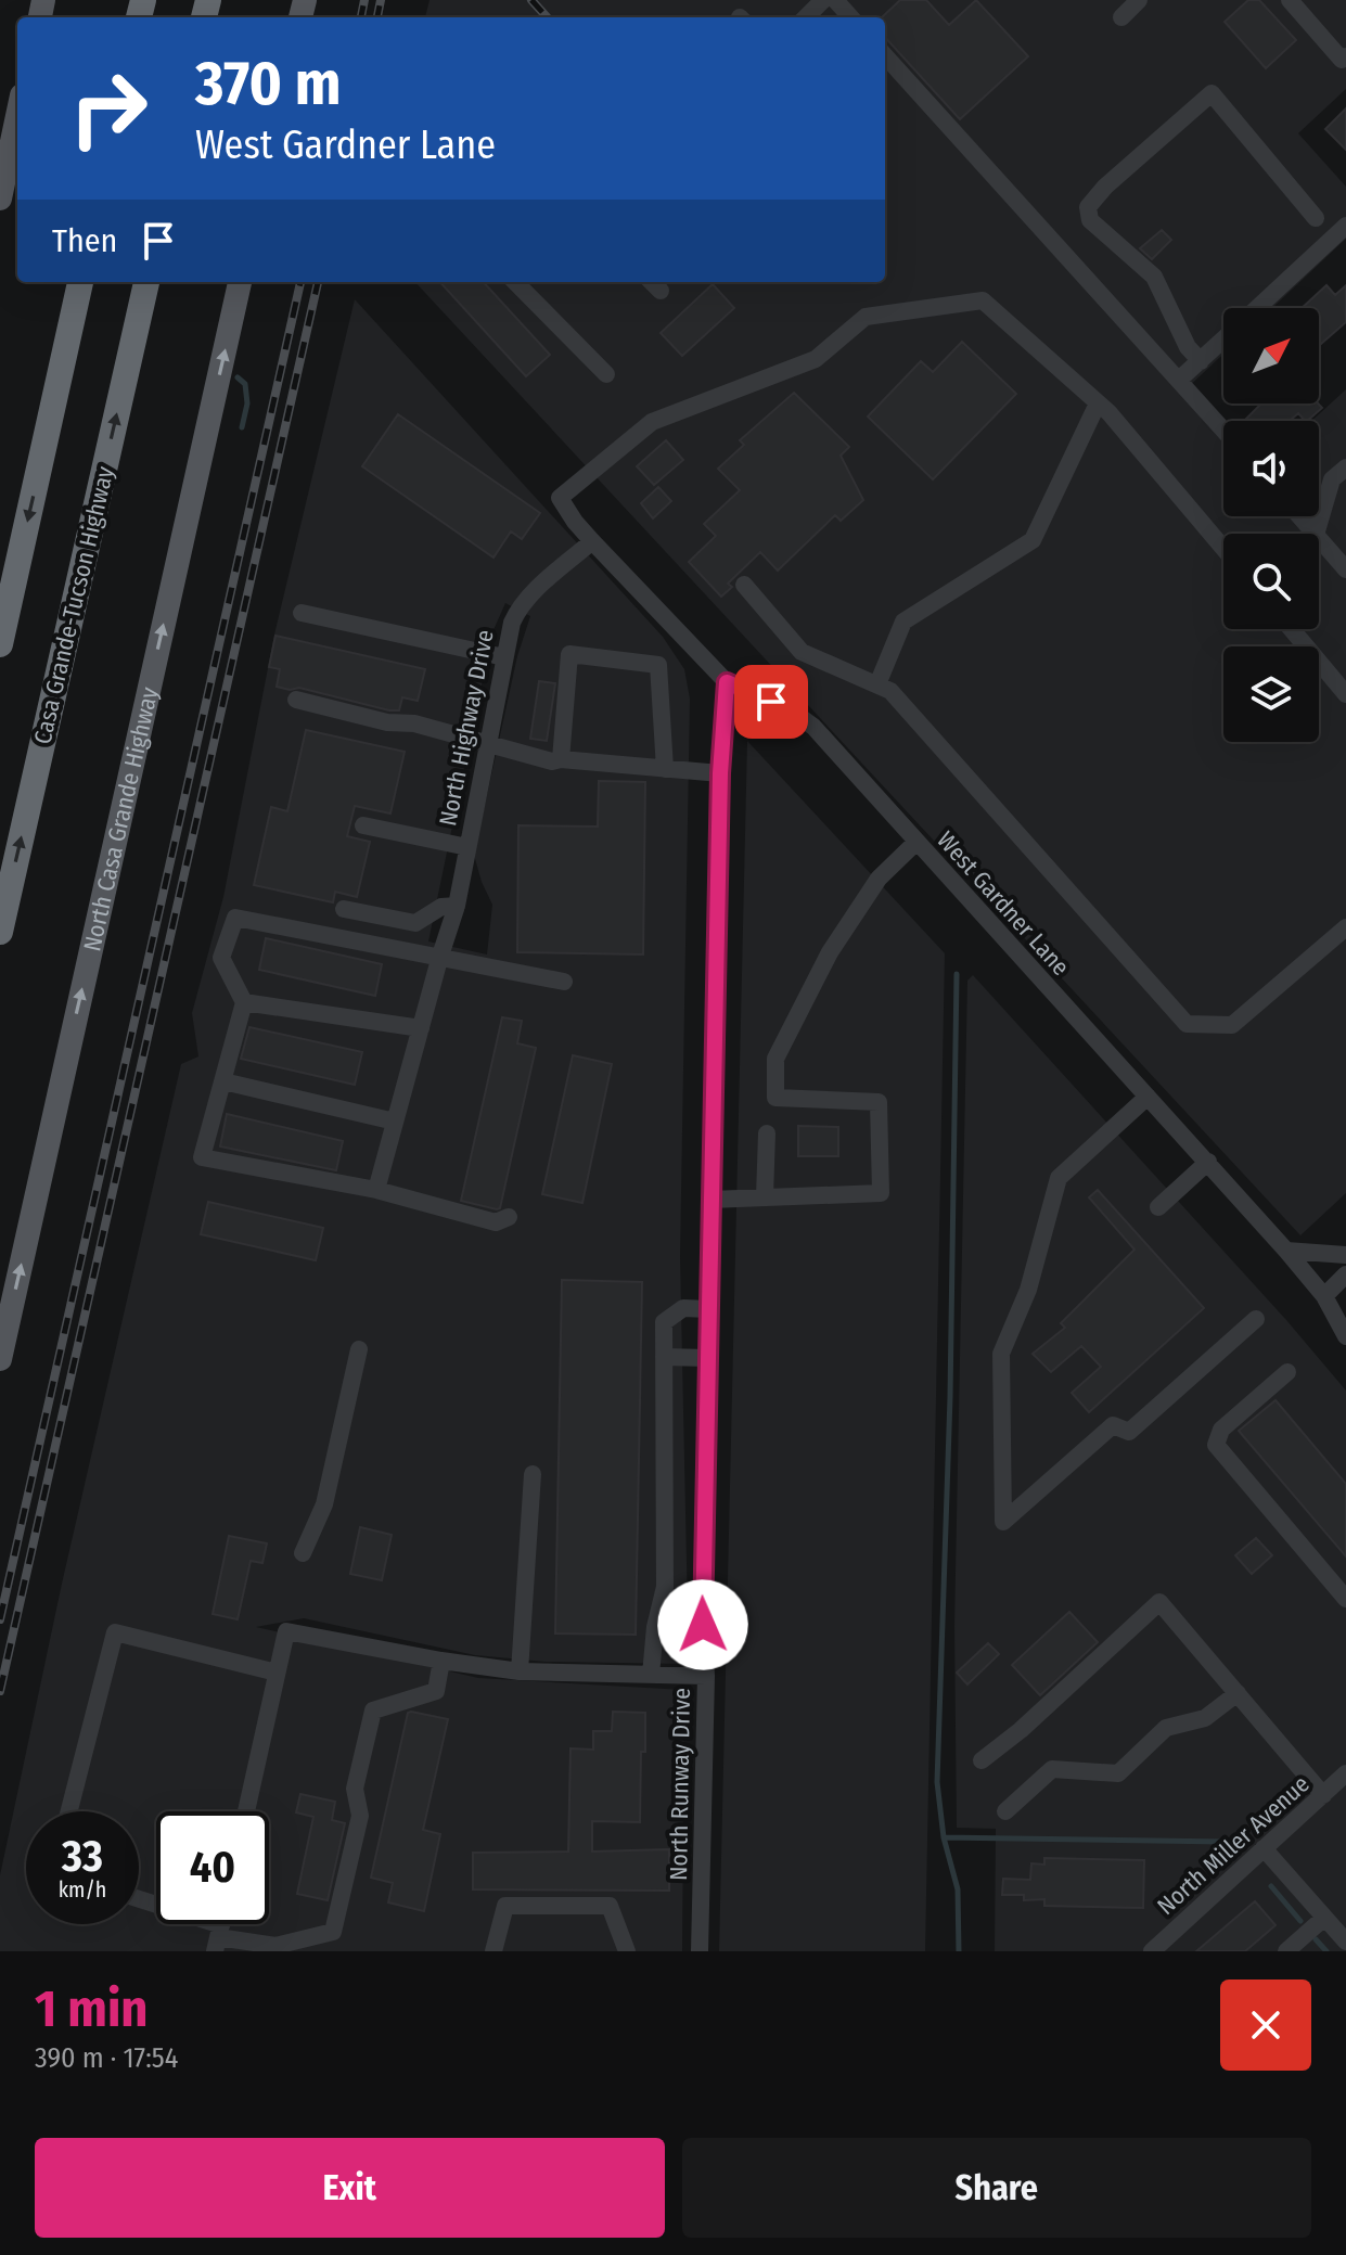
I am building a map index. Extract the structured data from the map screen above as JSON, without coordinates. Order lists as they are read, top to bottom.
{
  "streets": {
    "highway": ["Casa Grande-Tucson Highway"],
    "main road": ["North Casa Grande Highway"],
    "street": [
      "North Highway Drive",
      "West Gardner Lane",
      "North Runway Drive",
      "North Miller Avenue"
    ]
  },
  "crossings": [
    ["North Highway Drive", "West Gardner Lane"],
    ["West Gardner Lane", "North Runway Drive"]
  ],
  "one_way": ["North Casa Grande Highway"],
  "north": "top right",
  "page": {
    "turn": ["370 m", "West Gardner Lane"],
    "then": "Then",
    "speed": "33 km/h",
    "limit": "40",
    "heading": ["1 min", "390 m · 17:54"],
    "buttons": ["Exit", "Share"]
  }
}
